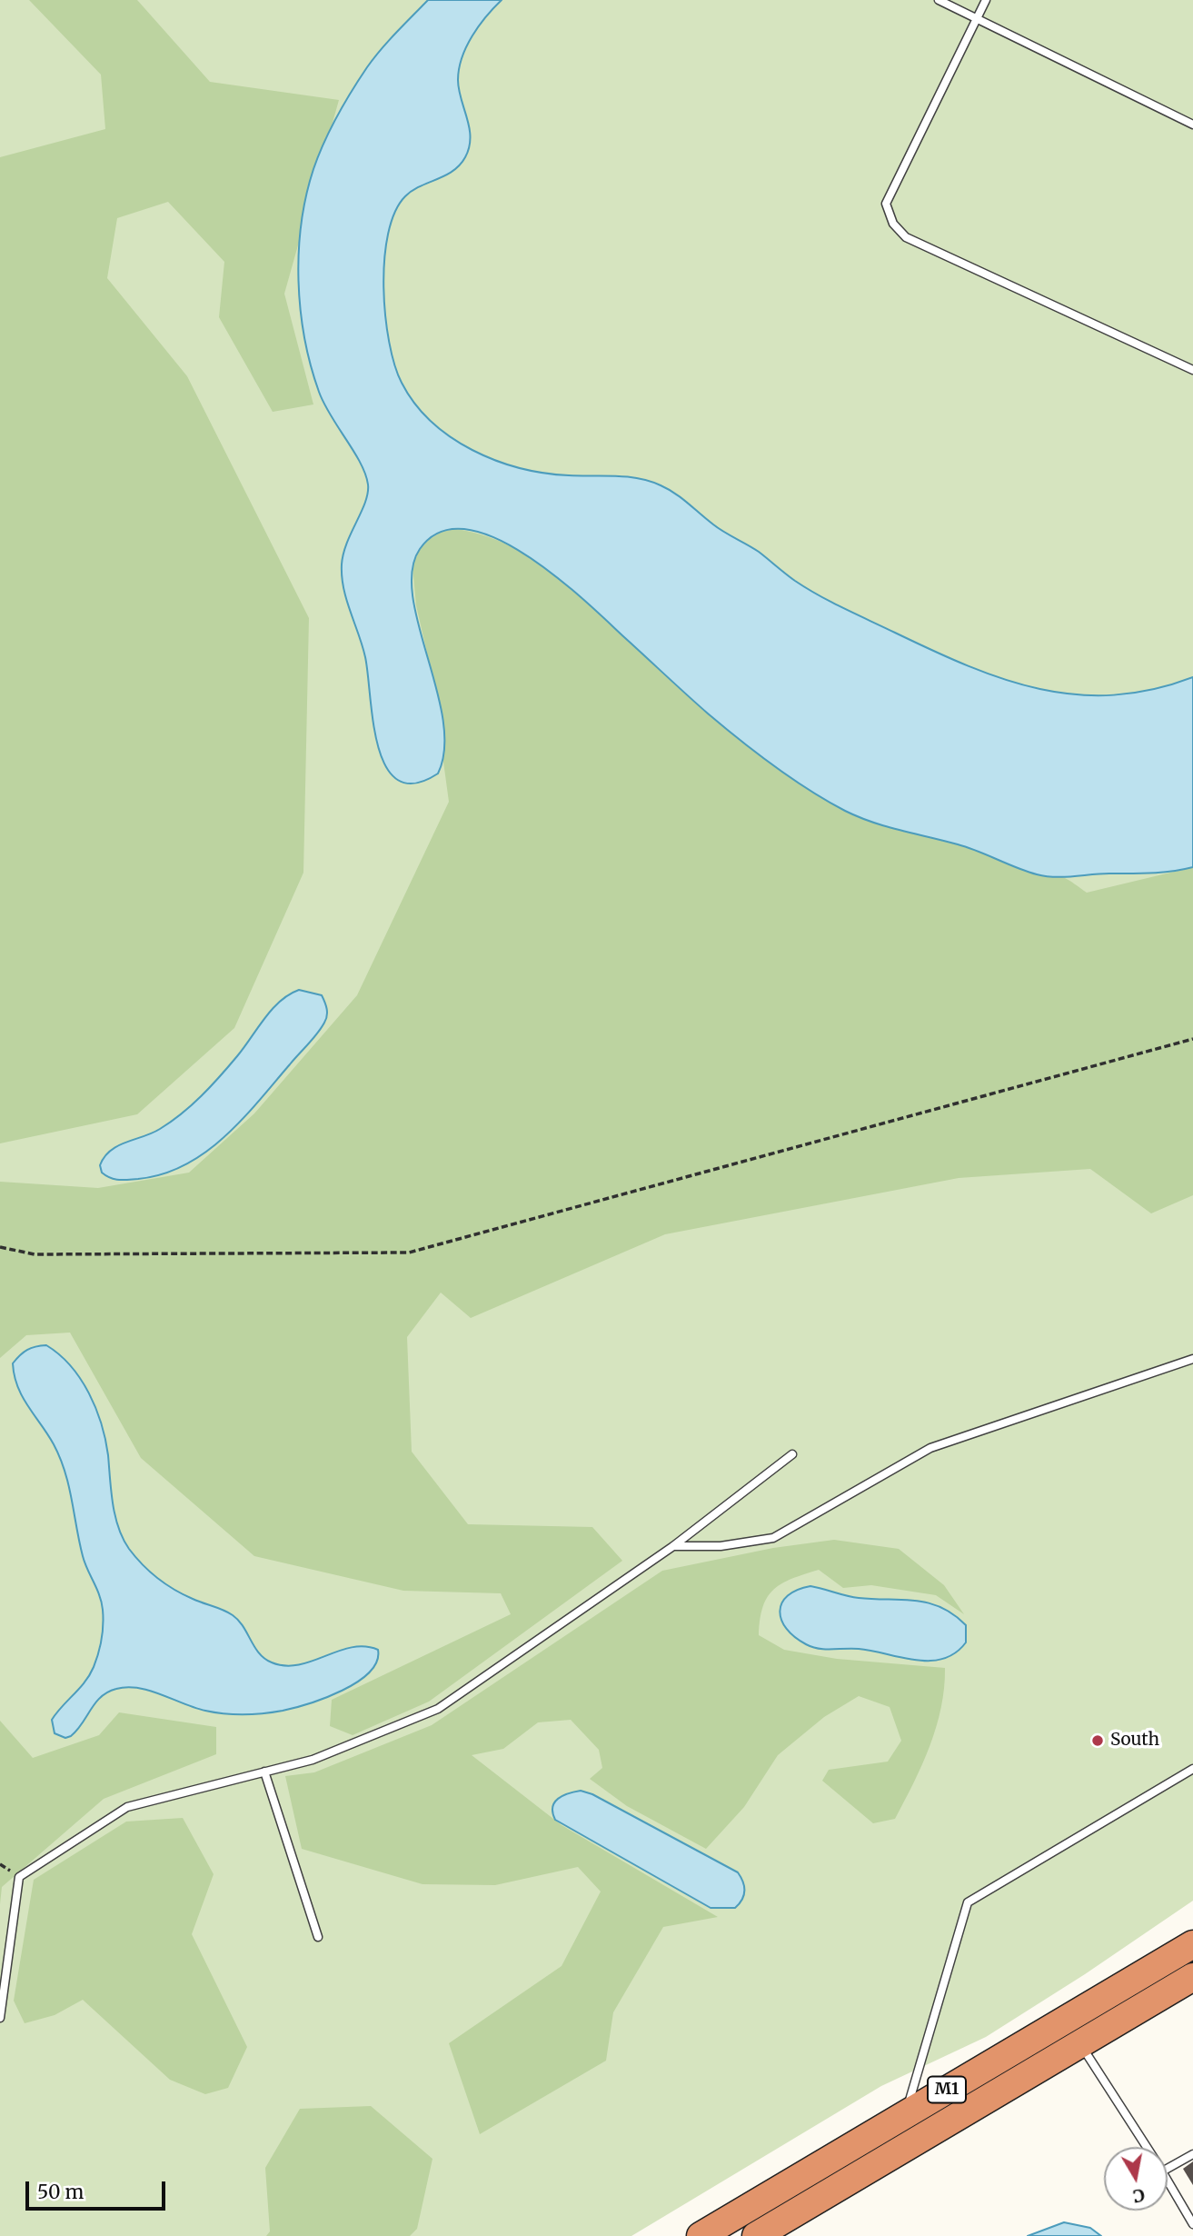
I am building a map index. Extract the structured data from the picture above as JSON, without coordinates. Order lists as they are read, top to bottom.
{
  "streets": {
    "highway": ["М1"]
  },
  "places": ["South"],
  "scale_bar": "50 m",
  "north": "bottom"
}
